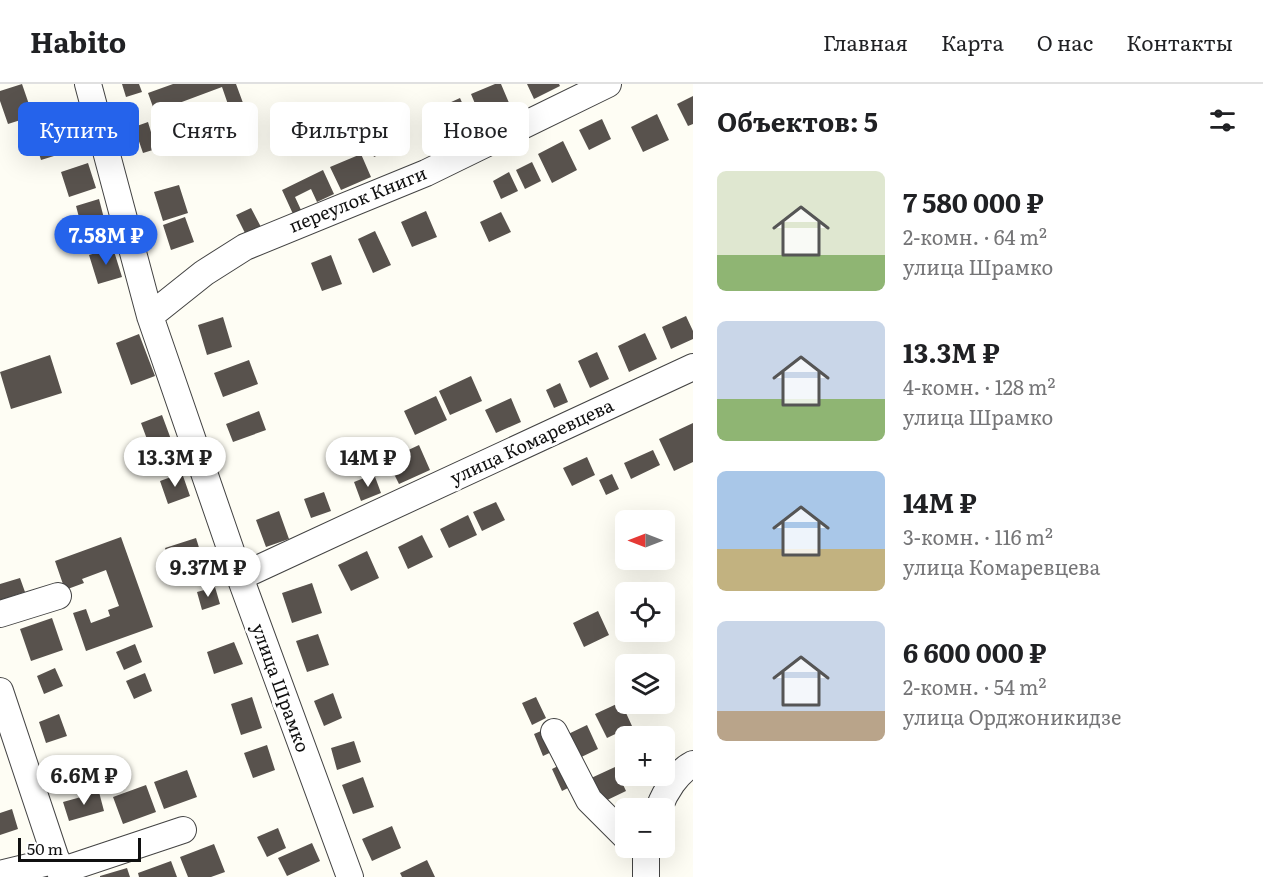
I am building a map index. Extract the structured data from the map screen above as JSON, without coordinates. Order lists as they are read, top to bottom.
{
  "streets": {
    "street": ["переулок Книги", "улица Комаревцева", "улица Шрамко"]
  },
  "crossings": [
    ["переулок Книги", "улица Шрамко"],
    ["улица Комаревцева", "улица Шрамко"]
  ],
  "scale_bar": "50 m",
  "north": "left",
  "page": {
    "header": "Habito",
    "nav": [
      "Главная",
      "Карта",
      "О нас",
      "Контакты"
    ],
    "heading": "Объектов: 5",
    "chip": [
      "Купить",
      "Снять",
      "Фильтры",
      "Новое"
    ],
    "list": [
      {
        "name": "7 580 000 ₽",
        "note": "2-комн. · 64 m² · улица Шрамко"
      },
      {
        "name": "13.3M ₽",
        "note": "4-комн. · 128 m² · улица Шрамко"
      },
      {
        "name": "14M ₽",
        "note": "3-комн. · 116 m² · улица Комаревцева"
      },
      {
        "name": "6 600 000 ₽",
        "note": "2-комн. · 54 m² · улица Орджоникидзе"
      }
    ],
    "price": [
      "7.58M ₽",
      "13.3M ₽",
      "14M ₽",
      "9.37M ₽",
      "6.6M ₽"
    ],
    "map_buttons": ["+", "−"],
    "scale": "50 m"
  }
}
